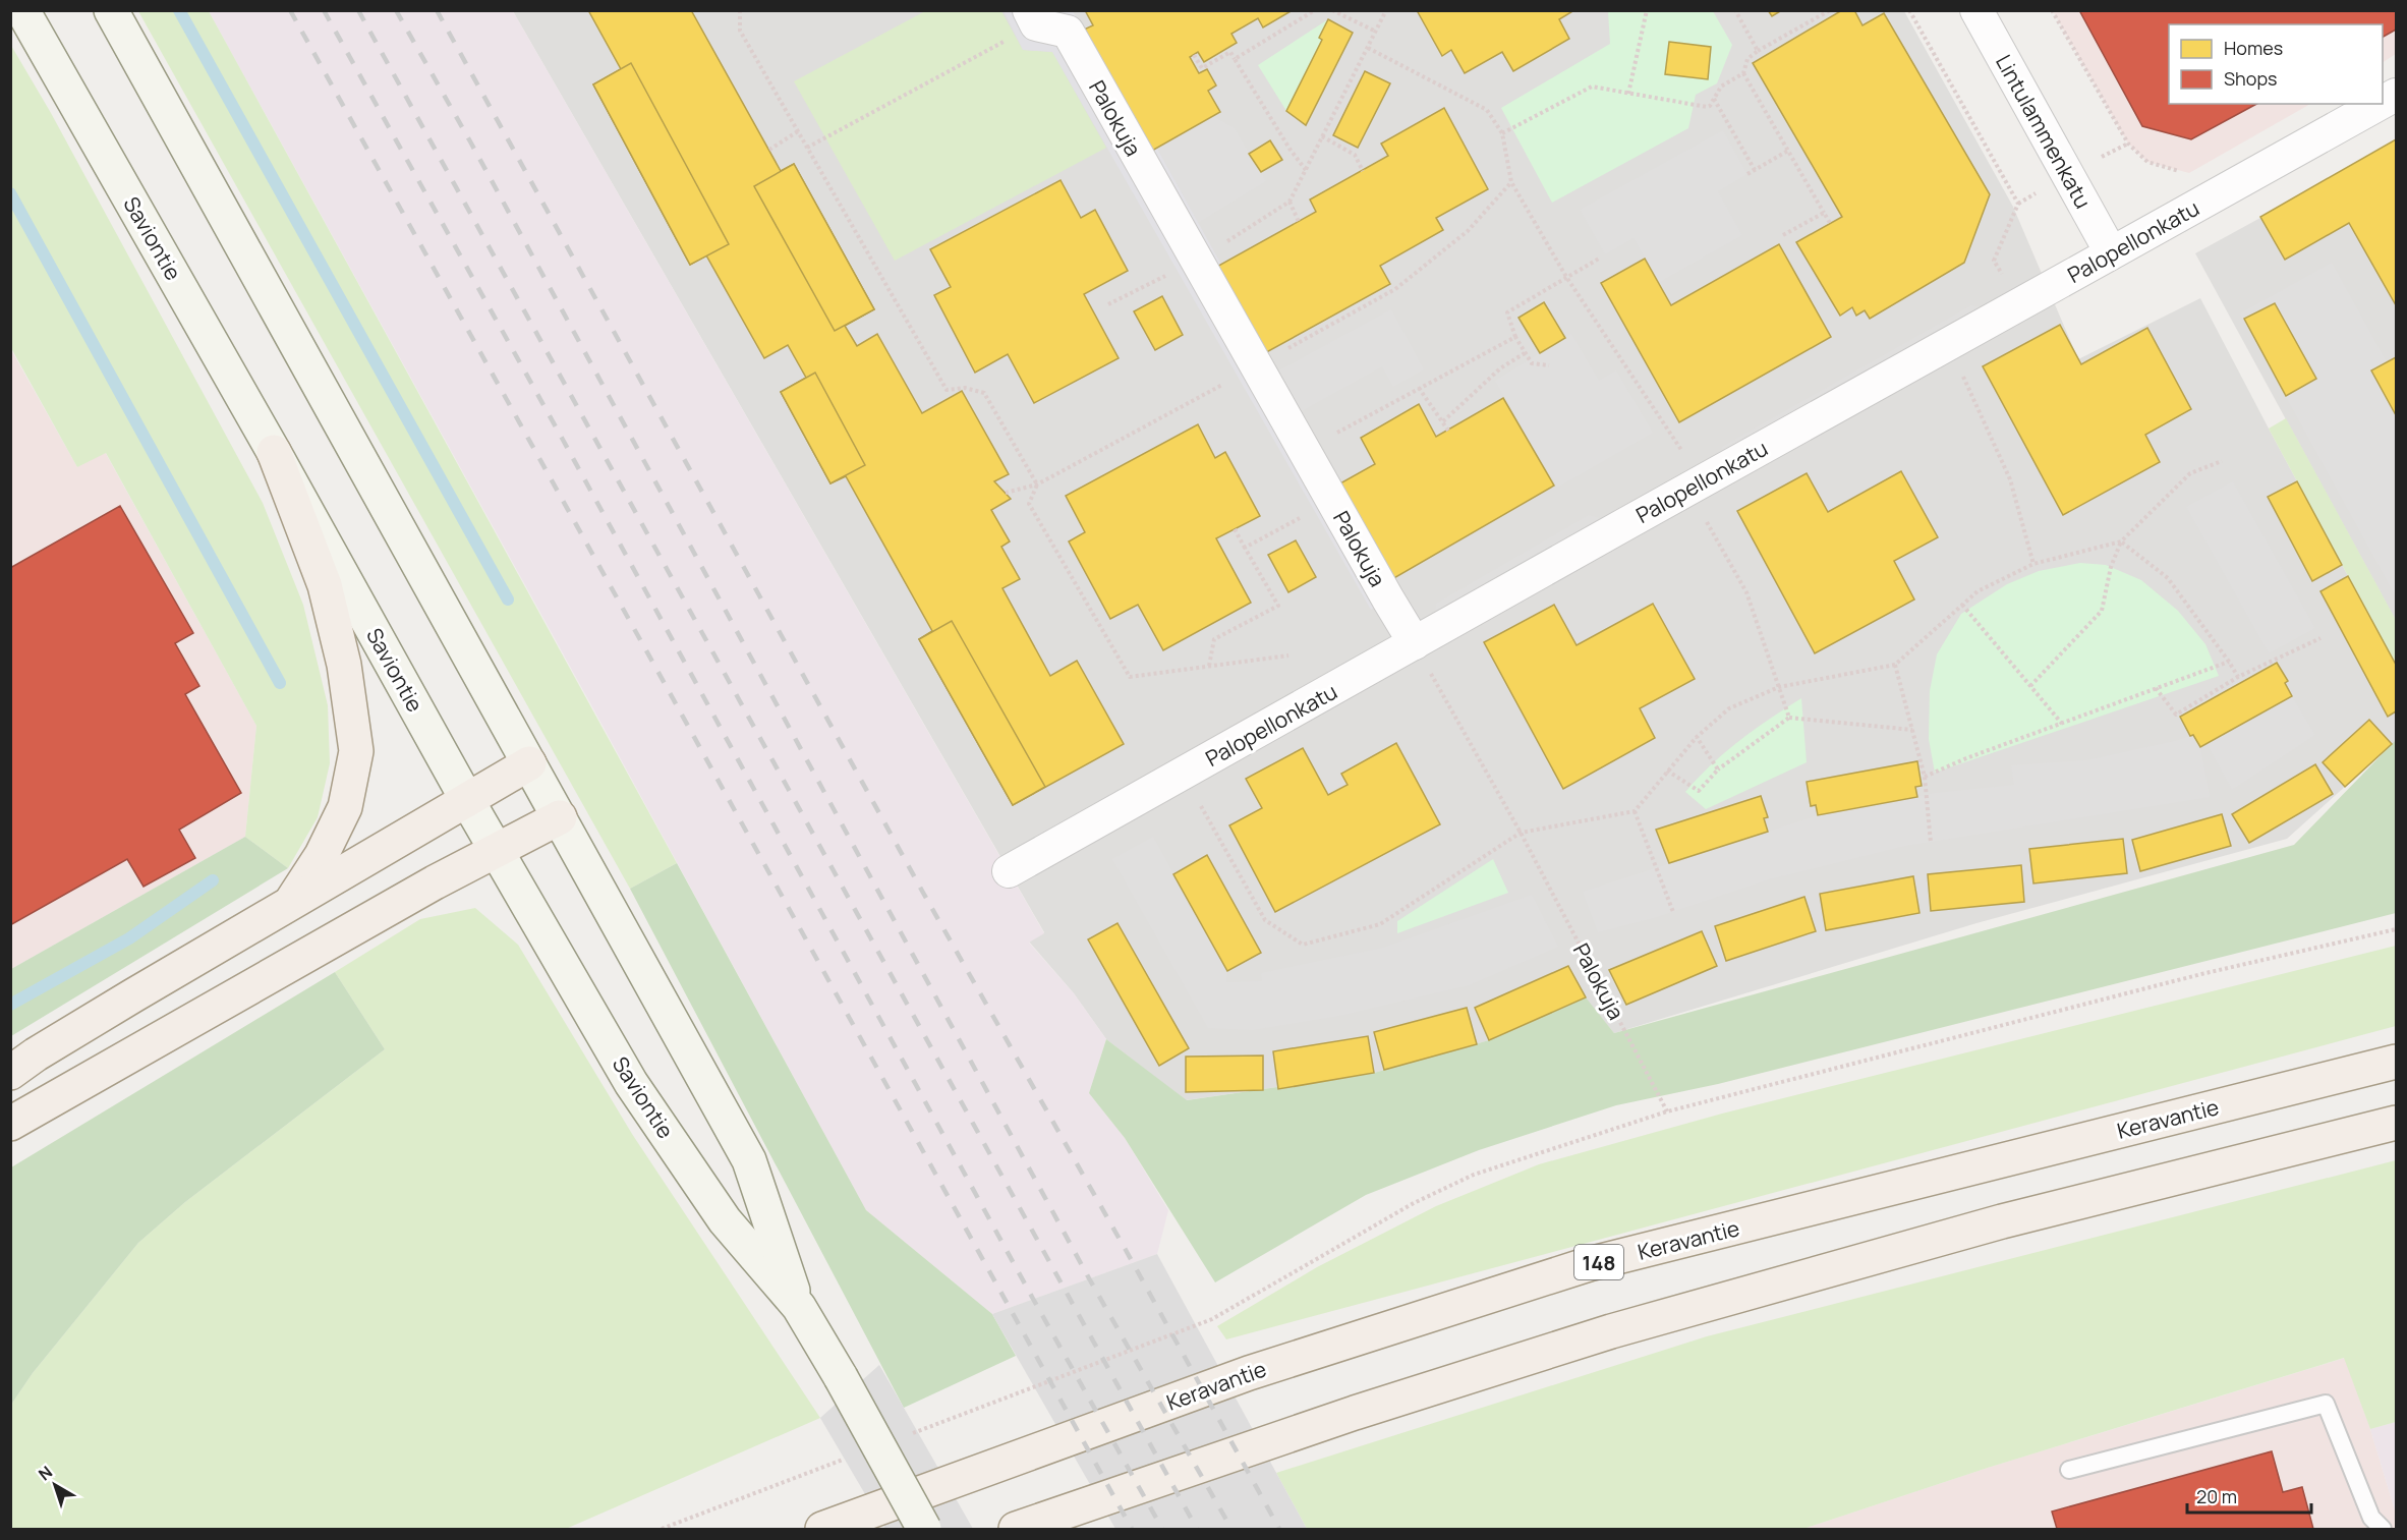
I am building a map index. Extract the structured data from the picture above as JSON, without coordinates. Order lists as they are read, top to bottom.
{
  "streets": {
    "main road": ["Saviontie", "Keravantie", "148"],
    "street": ["Palokuja", "Lintulammenkatu", "Palopellonkatu"]
  },
  "crossings": [
    ["Palokuja", "Palopellonkatu"],
    ["Lintulammenkatu", "Palopellonkatu"]
  ],
  "legend": ["Homes", "Shops"],
  "scale_bar": "20 m",
  "north": "top left"
}
